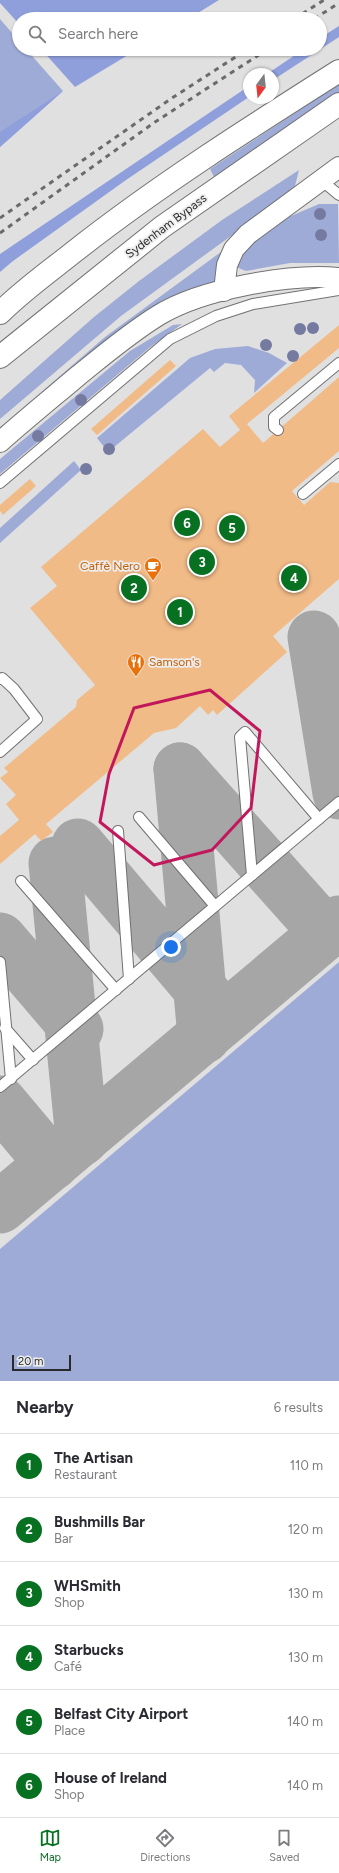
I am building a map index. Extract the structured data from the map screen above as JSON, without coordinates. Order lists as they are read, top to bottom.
{
  "streets": {
    "highway": ["Sydenham Bypass"]
  },
  "places": {
    "cafe": ["Caffè Nero"],
    "restaurant": ["Samson's"]
  },
  "scale_bar": "20 m",
  "north": "bottom",
  "page": {
    "search": "Search here",
    "pins": [
      "6",
      "5",
      "3",
      "4",
      "2",
      "1"
    ],
    "scale": "20 m",
    "heading": ["Nearby", "6 results"],
    "list": [
      {
        "mark": "1",
        "name": "The Artisan",
        "note": "Restaurant",
        "value": "110 m"
      },
      {
        "mark": "2",
        "name": "Bushmills Bar",
        "note": "Bar",
        "value": "120 m"
      },
      {
        "mark": "3",
        "name": "WHSmith",
        "note": "Shop",
        "value": "130 m"
      },
      {
        "mark": "4",
        "name": "Starbucks",
        "note": "Café",
        "value": "130 m"
      },
      {
        "mark": "5",
        "name": "Belfast City Airport",
        "note": "Place",
        "value": "140 m"
      },
      {
        "mark": "6",
        "name": "House of Ireland",
        "note": "Shop",
        "value": "140 m"
      }
    ],
    "nav": ["Map", "Directions", "Saved"]
  }
}
